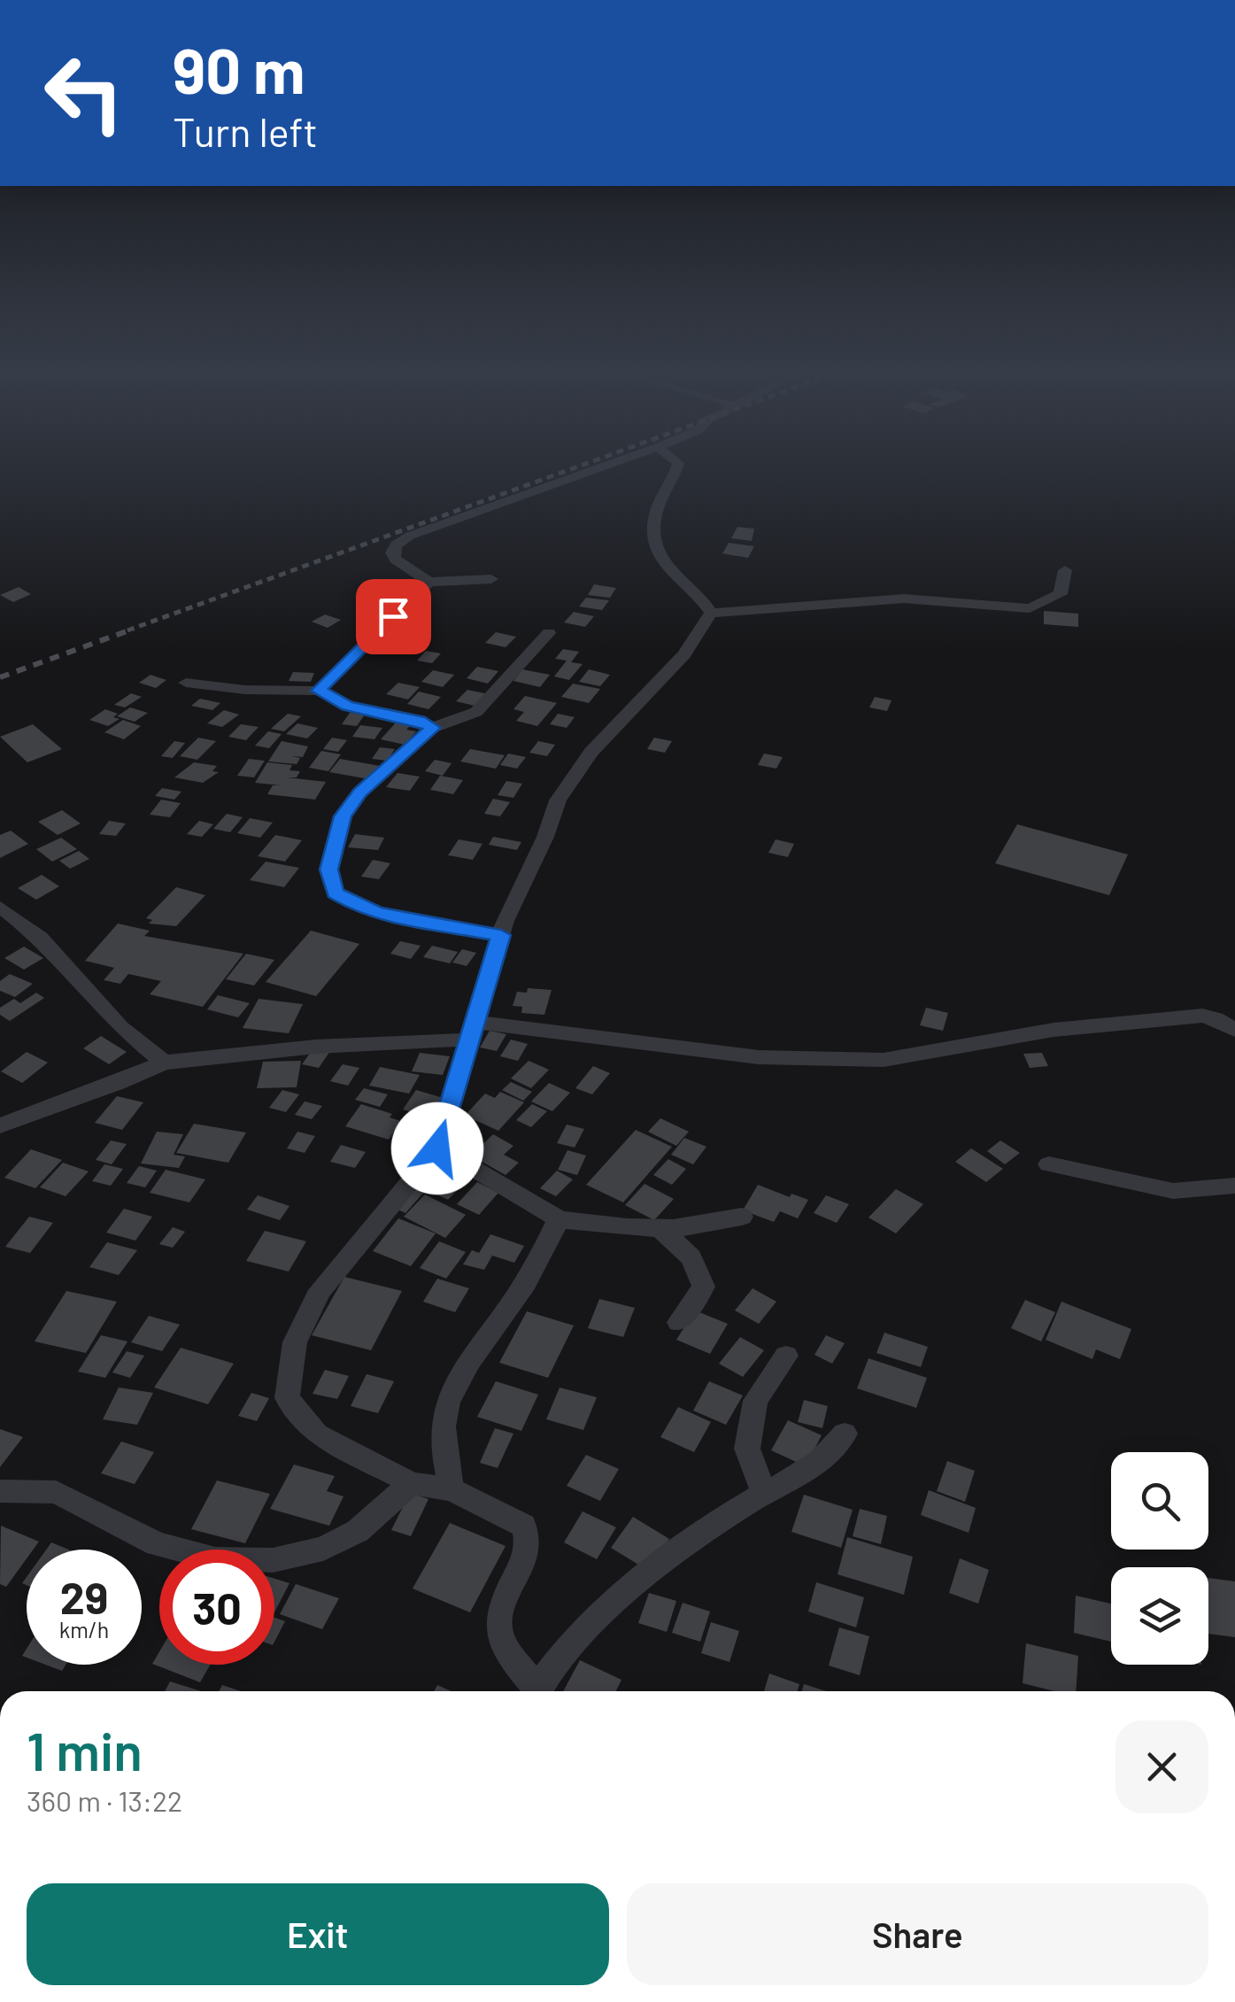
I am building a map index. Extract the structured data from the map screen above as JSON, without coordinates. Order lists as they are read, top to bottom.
{
  "page": {
    "turn": ["90 m", "Turn left"],
    "speed": "29 km/h",
    "limit": "30",
    "heading": ["1 min", "360 m · 13:22"],
    "buttons": ["Exit", "Share"]
  }
}
